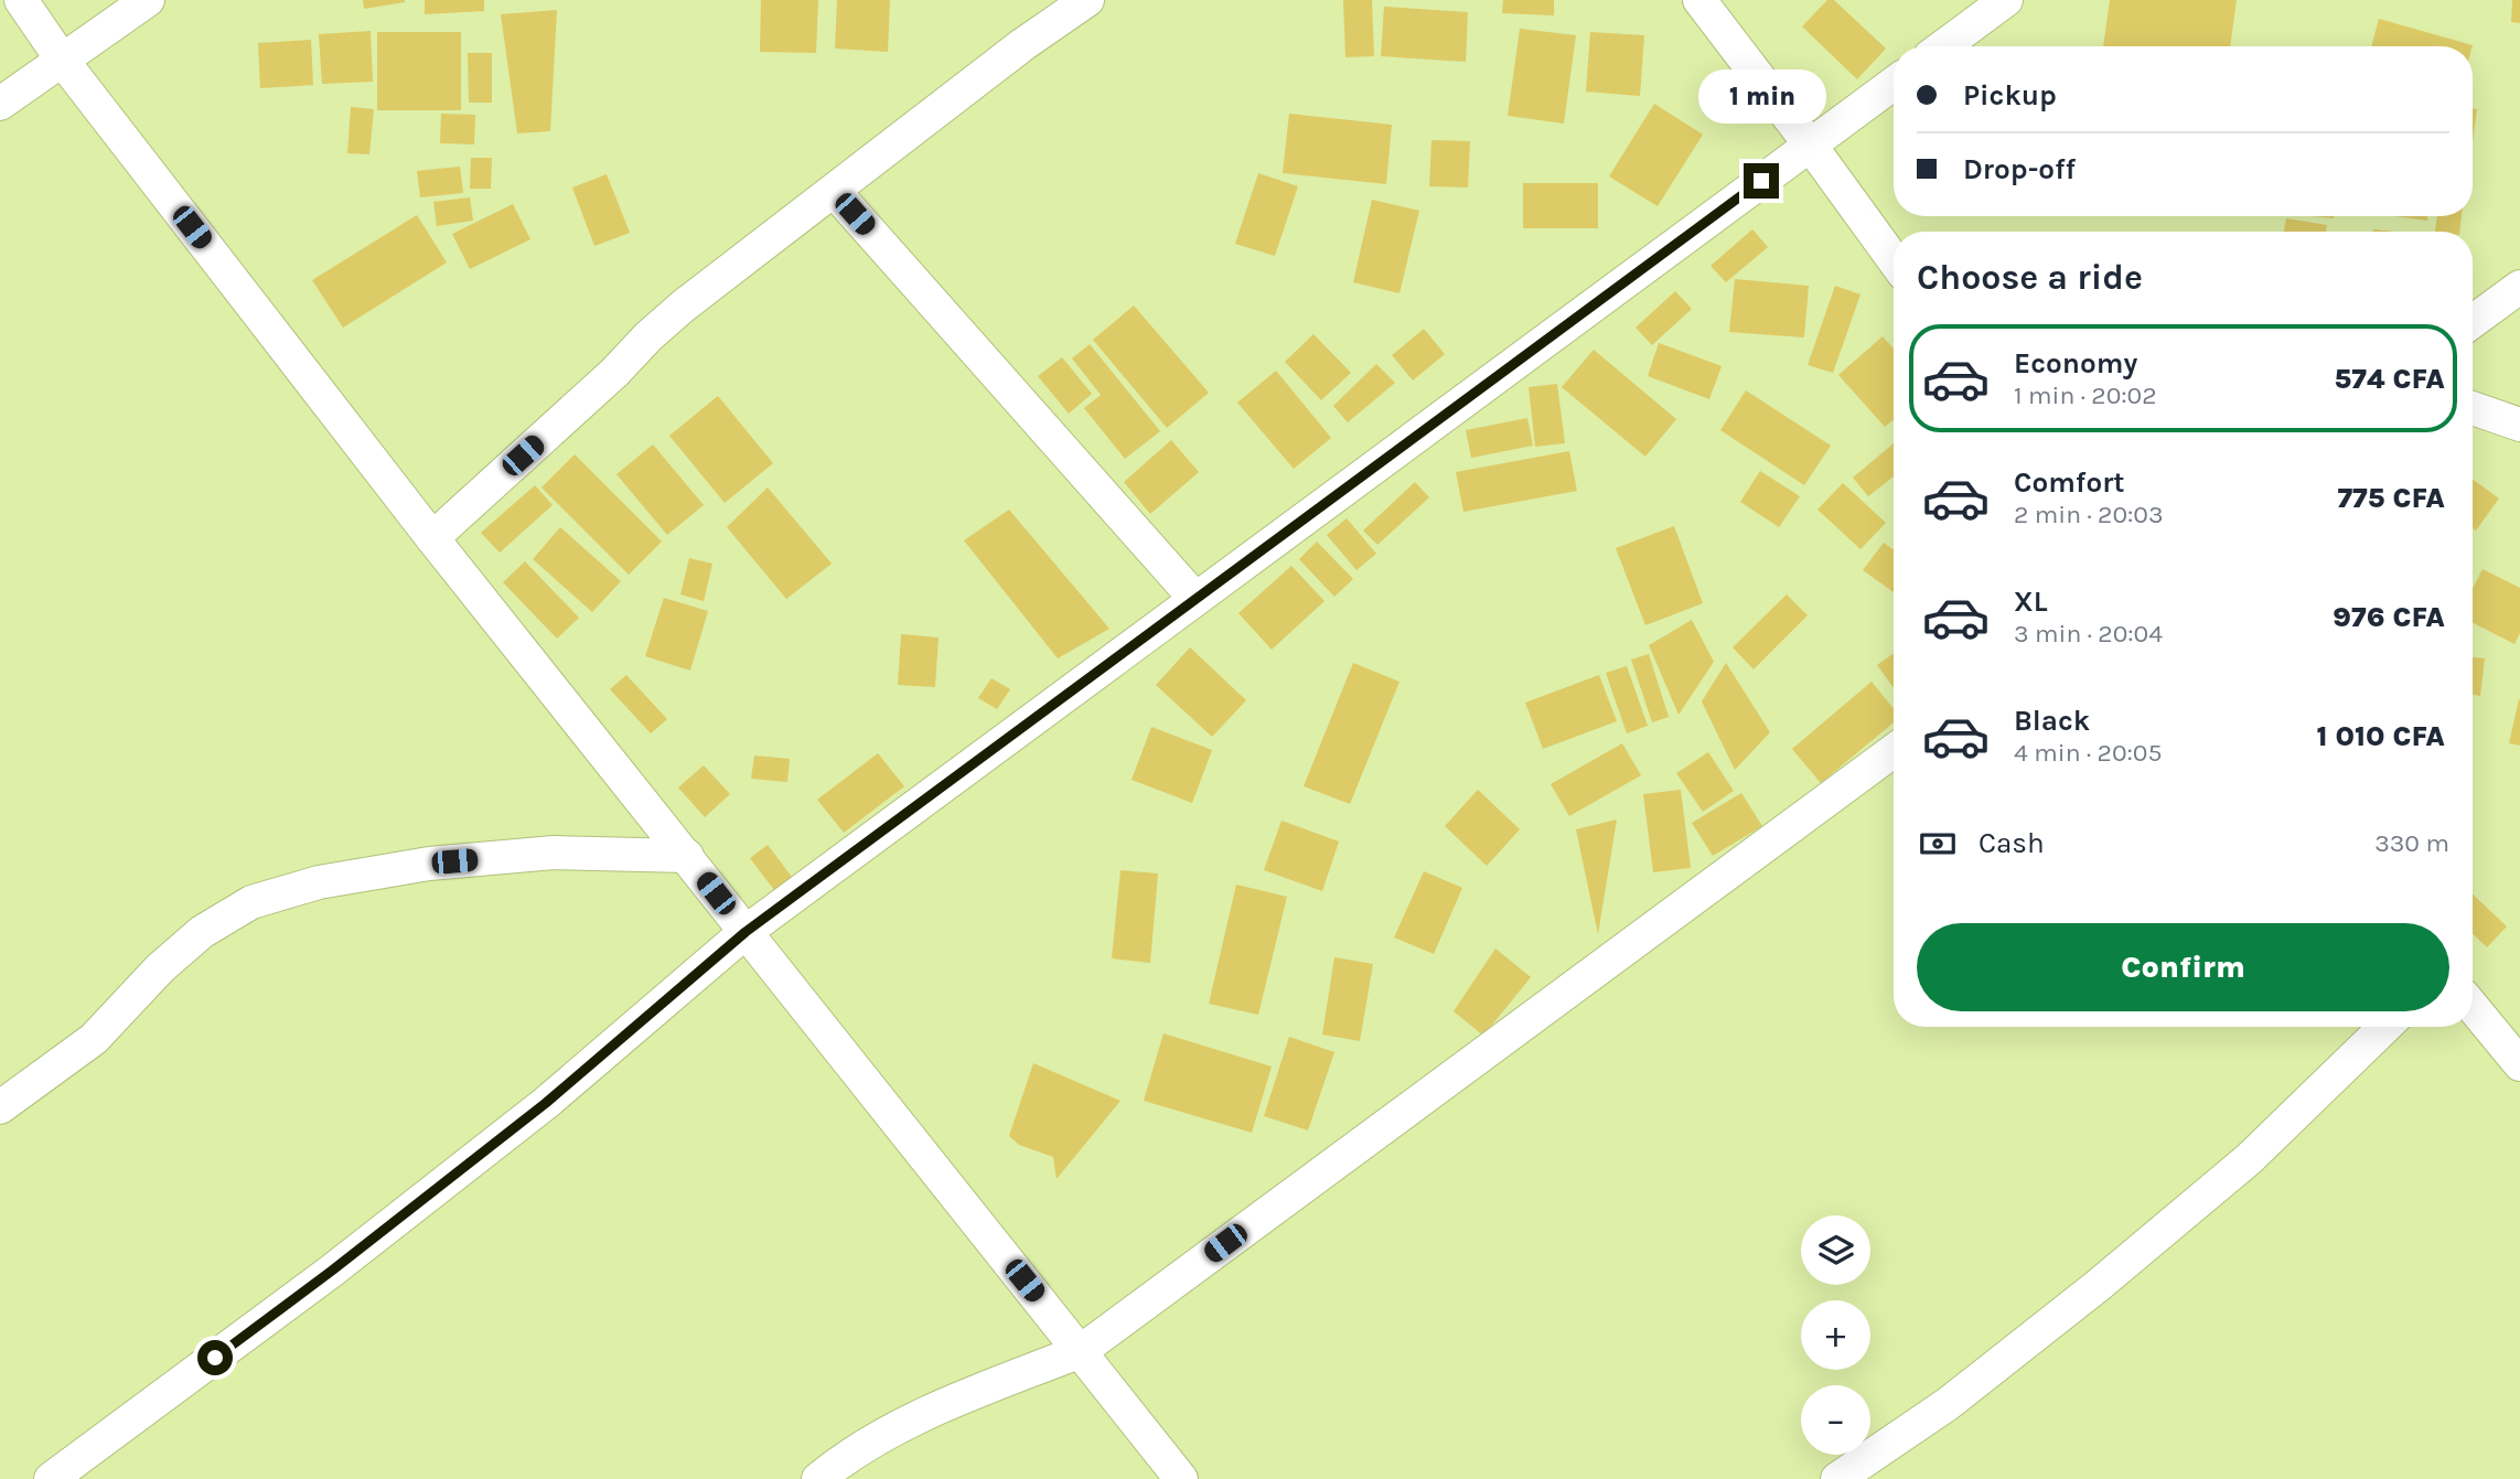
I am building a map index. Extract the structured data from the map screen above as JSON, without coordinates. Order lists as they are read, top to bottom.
{
  "page": {
    "banner": ["Pickup", "Drop-off"],
    "bubble": "1 min",
    "heading": "Choose a ride",
    "list": [
      {
        "name": "Economy",
        "note": "1 min · 20:02",
        "value": "574 CFA"
      },
      {
        "name": "Comfort",
        "note": "2 min · 20:03",
        "value": "775 CFA"
      },
      {
        "name": "XL",
        "note": "3 min · 20:04",
        "value": "976 CFA"
      },
      {
        "name": "Black",
        "note": "4 min · 20:05",
        "value": "1 010 CFA"
      }
    ],
    "pay": ["Cash", "330 m"],
    "buttons": "Confirm",
    "map_buttons": ["+", "−"]
  }
}
